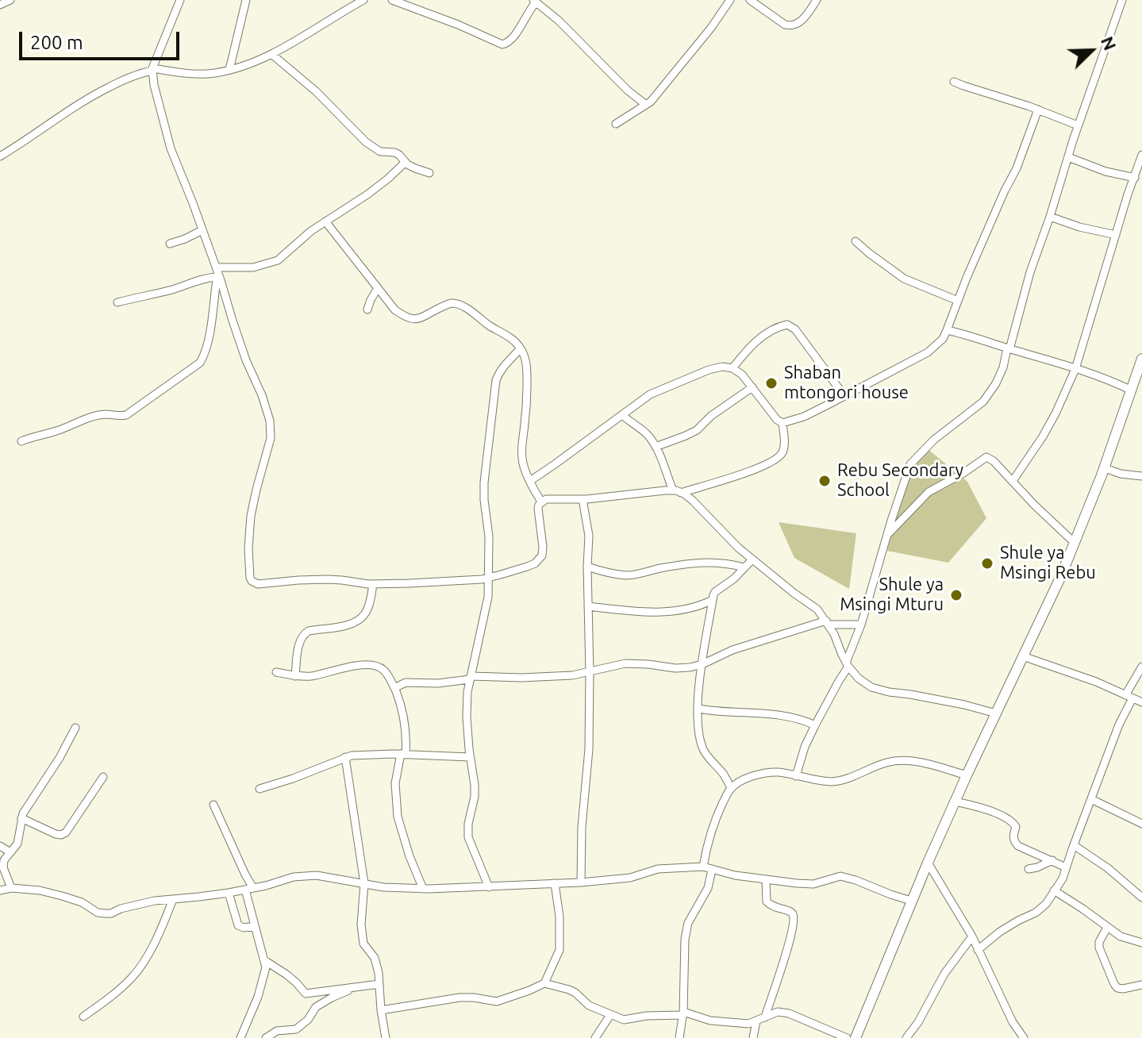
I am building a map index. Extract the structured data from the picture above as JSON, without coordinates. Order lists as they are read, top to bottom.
{
  "places": [
    "Shaban mtongori house",
    "Rebu Secondary School",
    "Shule ya Msingi Rebu",
    "Shule ya Msingi Mturu"
  ],
  "scale_bar": "200 m",
  "north": "top right"
}
